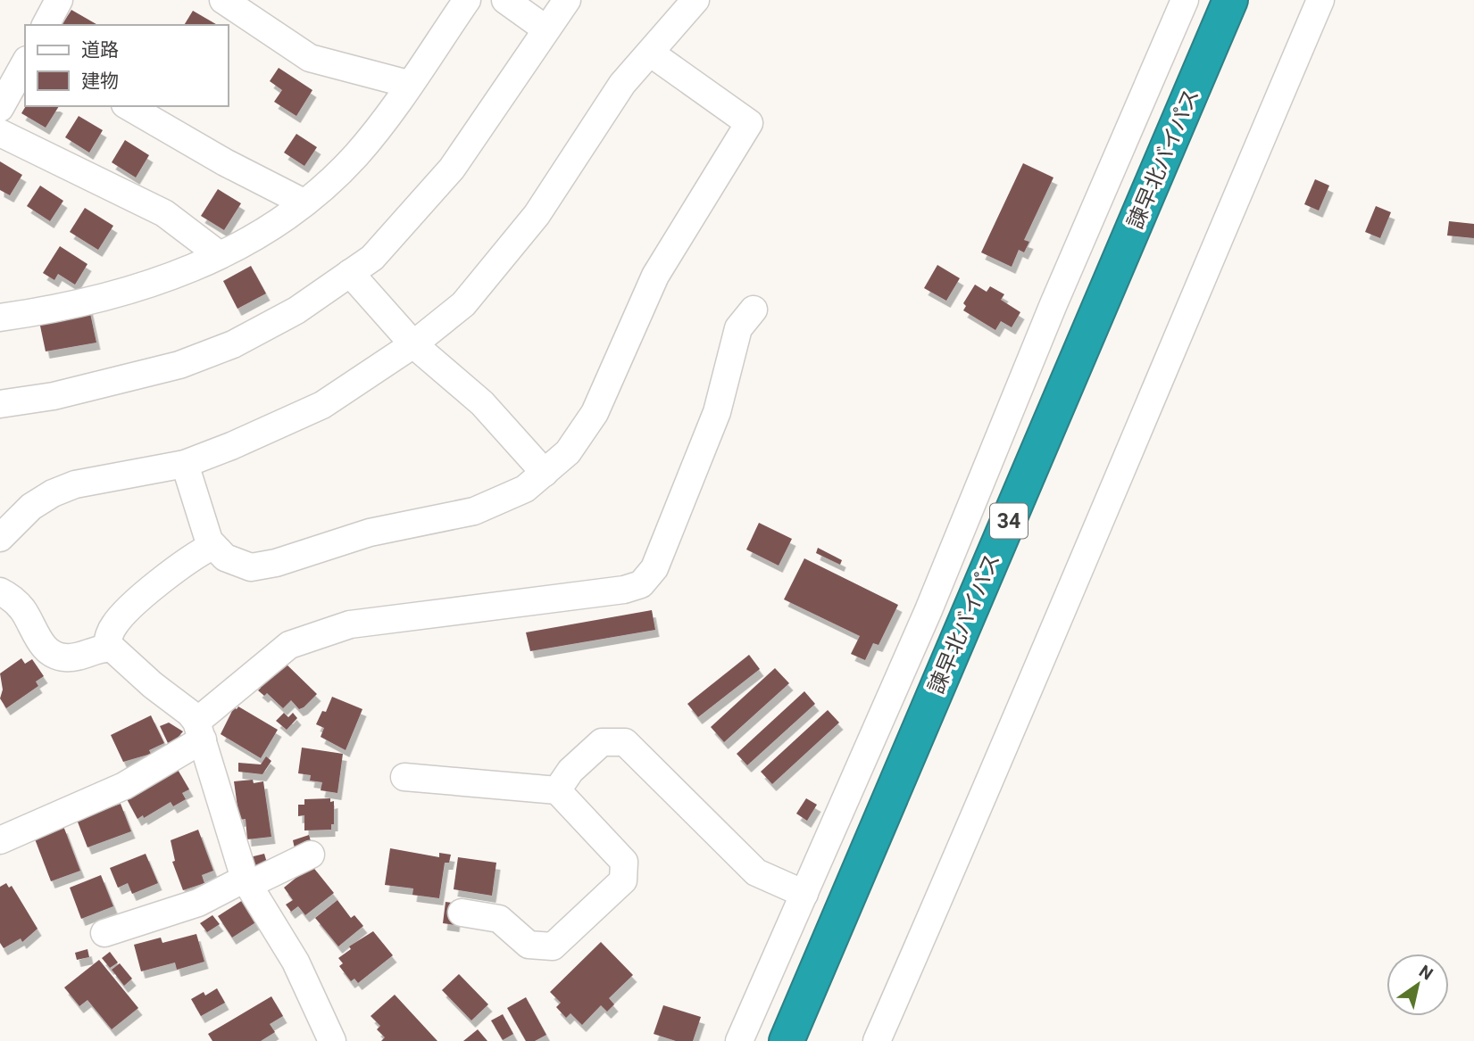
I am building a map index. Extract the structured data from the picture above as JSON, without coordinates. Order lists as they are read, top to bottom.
{
  "streets": {
    "highway": ["諫早北バイパス", "34"]
  },
  "legend": ["道路", "建物"],
  "north": "top right"
}
